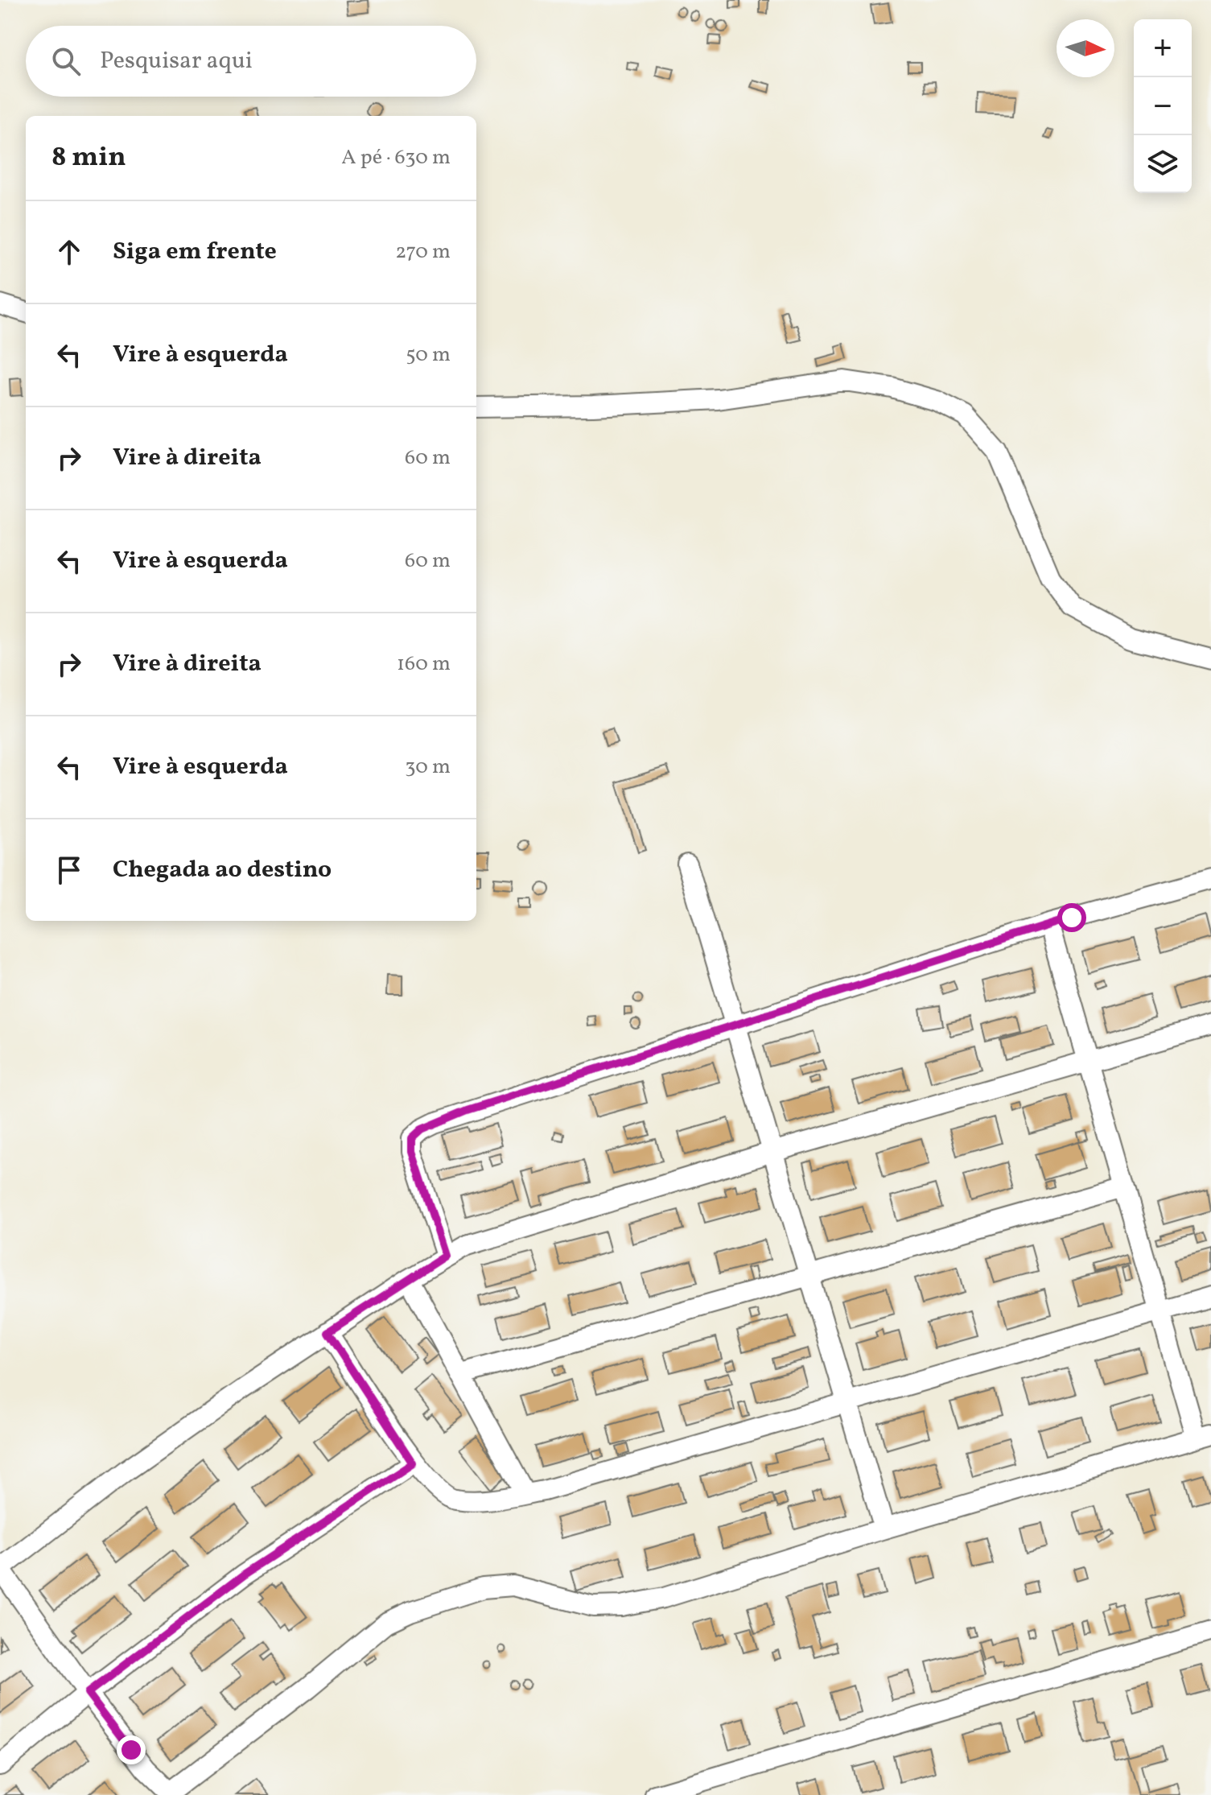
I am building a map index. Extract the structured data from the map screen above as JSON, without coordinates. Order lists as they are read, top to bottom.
{
  "north": "right",
  "page": {
    "map_buttons": ["+", "−"],
    "search": "Pesquisar aqui",
    "heading": ["8 min", "A pé · 630 m"],
    "list": [
      ["Siga em frente", "270 m"],
      ["Vire à esquerda", "50 m"],
      ["Vire à direita", "60 m"],
      ["Vire à esquerda", "60 m"],
      ["Vire à direita", "160 m"],
      ["Vire à esquerda", "30 m"],
      "Chegada ao destino"
    ]
  }
}
